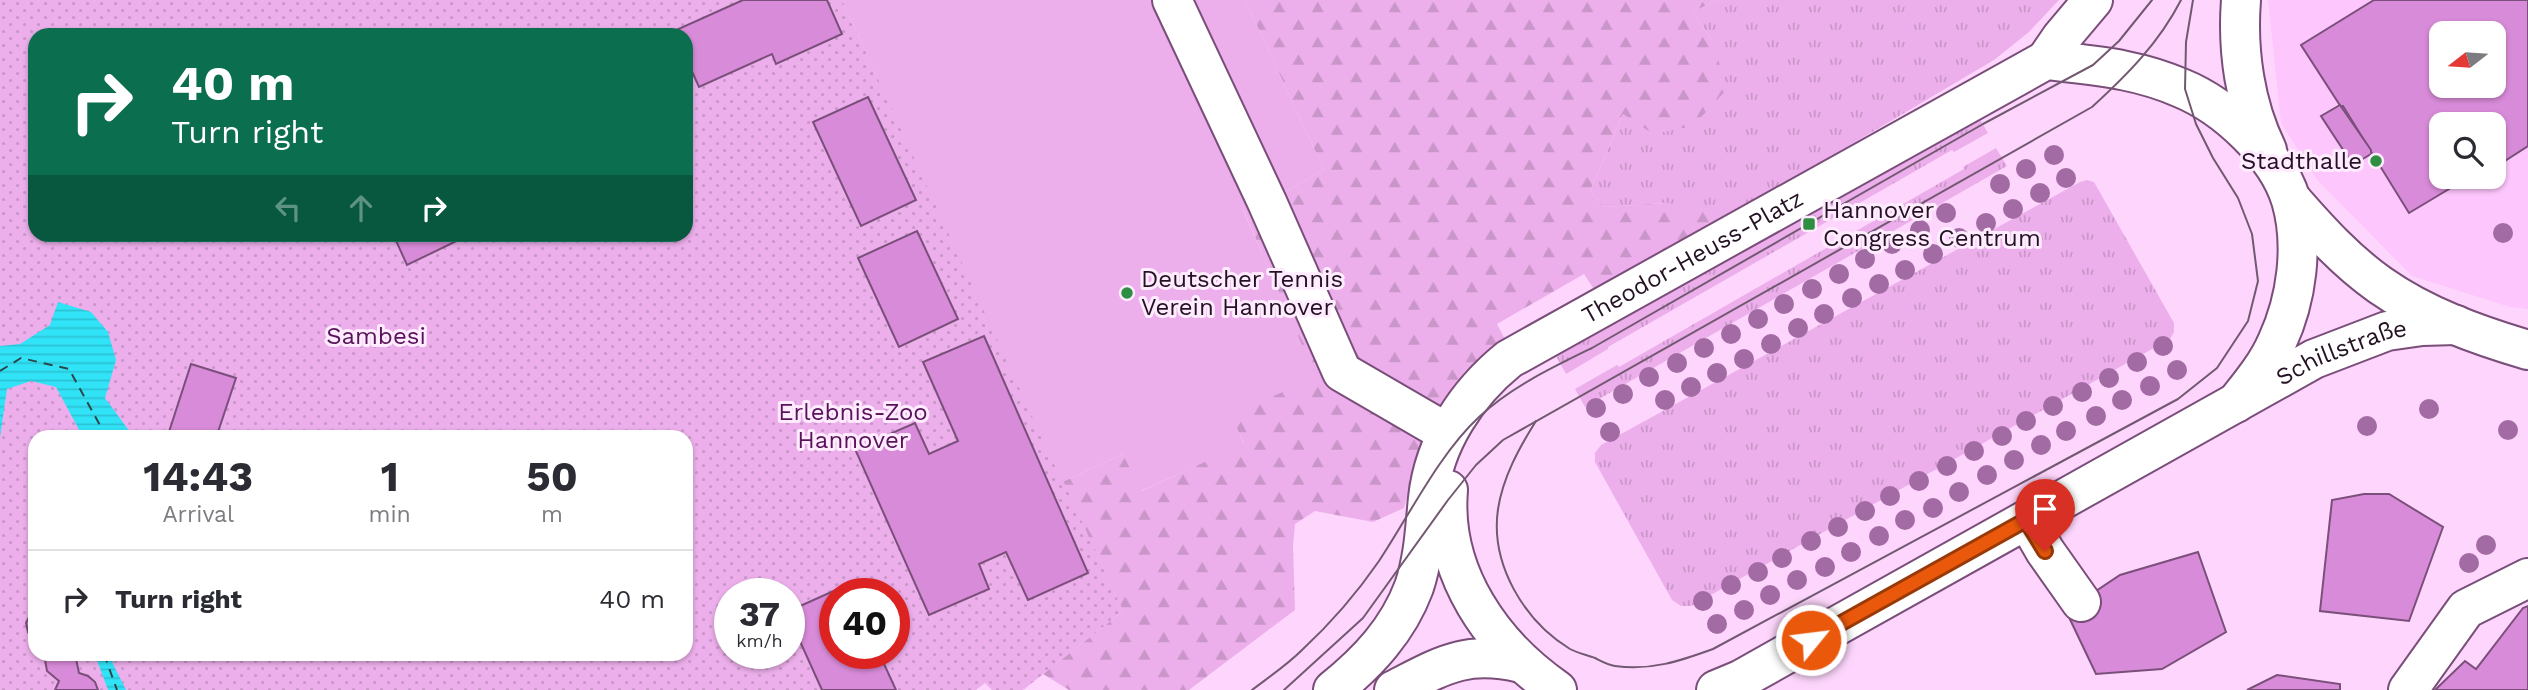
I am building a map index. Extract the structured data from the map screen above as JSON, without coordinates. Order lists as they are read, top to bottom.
{
  "streets": {
    "street": ["Theodor-Heuss-Platz", "Schillstraße"]
  },
  "parks": ["Sambesi", "Erlebnis-Zoo Hannover"],
  "places": {
    "other": ["Stadthalle", "Deutscher Tennis Verein Hannover"],
    "transit": ["Hannover Congress Centrum"]
  },
  "north": "left",
  "page": {
    "turn": ["40 m", "Turn right"],
    "eta": [
      "14:43",
      "Arrival",
      "1",
      "min",
      "50",
      "m"
    ],
    "list": [
      {
        "name": "Turn right",
        "value": "40 m"
      }
    ],
    "speed": "37 km/h",
    "limit": "40"
  }
}
